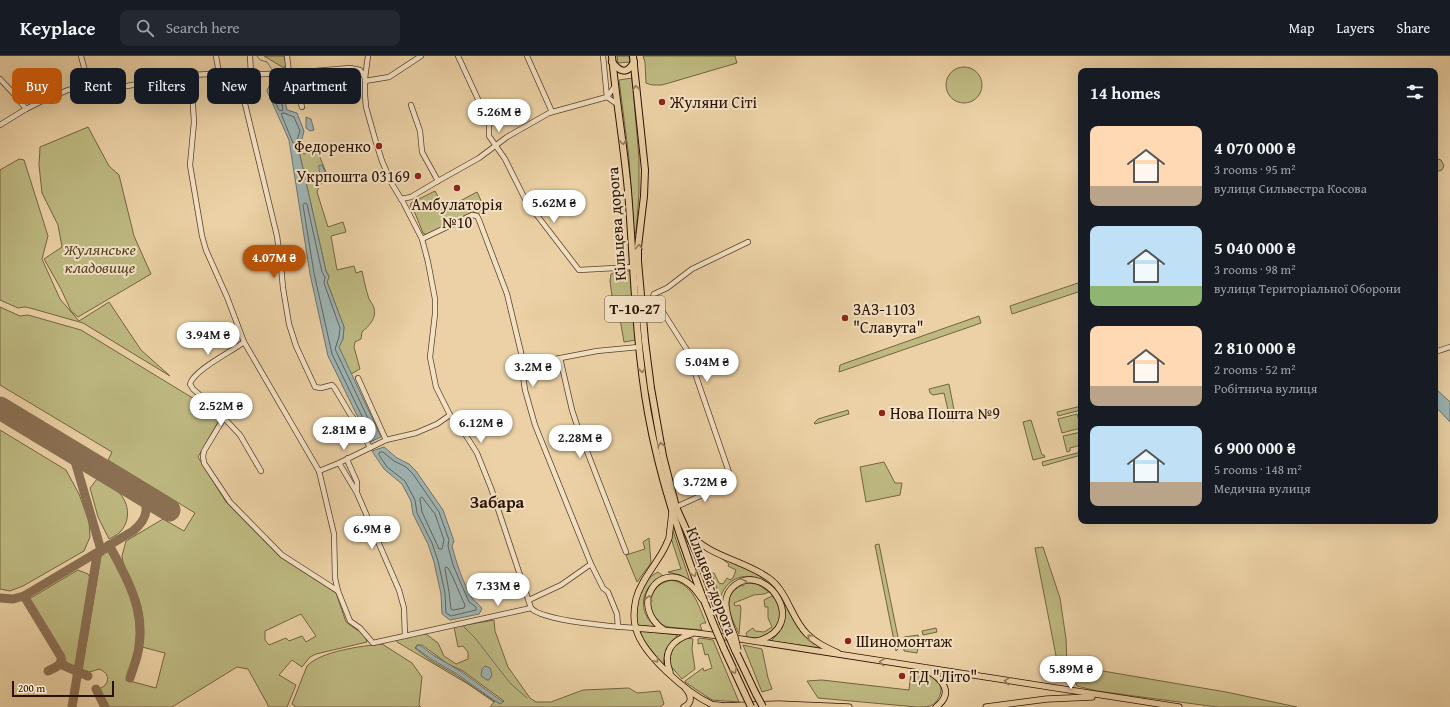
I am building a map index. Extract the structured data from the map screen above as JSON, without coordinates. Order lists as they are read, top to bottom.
{
  "streets": {
    "highway": ["Кільцева дорога", "Т-10-27"]
  },
  "districts": ["Забара"],
  "parks": ["Жулянське кладовище"],
  "places": [
    "Жуляни Сіті",
    "Федоренко",
    "Укрпошта 03169",
    "Амбулаторія №10",
    "ЗАЗ-1103 \"Славута\"",
    "Нова Пошта №9",
    "Шиномонтаж",
    "ТД \"Літо\""
  ],
  "scale_bar": "200 m",
  "page": {
    "header": "Keyplace",
    "search": "Search here",
    "nav": ["Map", "Layers", "Share"],
    "chip": [
      "Buy",
      "Rent",
      "Filters",
      "New",
      "Apartment"
    ],
    "heading": "14 homes",
    "price": [
      "5.26M ₴",
      "5.62M ₴",
      "4.07M ₴",
      "3.94M ₴",
      "5.04M ₴",
      "3.2M ₴",
      "2.52M ₴",
      "6.12M ₴",
      "2.81M ₴",
      "2.28M ₴",
      "3.72M ₴",
      "6.9M ₴",
      "7.33M ₴",
      "5.89M ₴"
    ],
    "list": [
      {
        "name": "4 070 000 ₴",
        "note": "3 rooms · 95 m² · вулиця Сильвестра Косова"
      },
      {
        "name": "5 040 000 ₴",
        "note": "3 rooms · 98 m² · вулиця Територіальної Оборони"
      },
      {
        "name": "2 810 000 ₴",
        "note": "2 rooms · 52 m² · Робітнича вулиця"
      },
      {
        "name": "6 900 000 ₴",
        "note": "5 rooms · 148 m² · Медична вулиця"
      }
    ],
    "scale": "200 m"
  }
}
